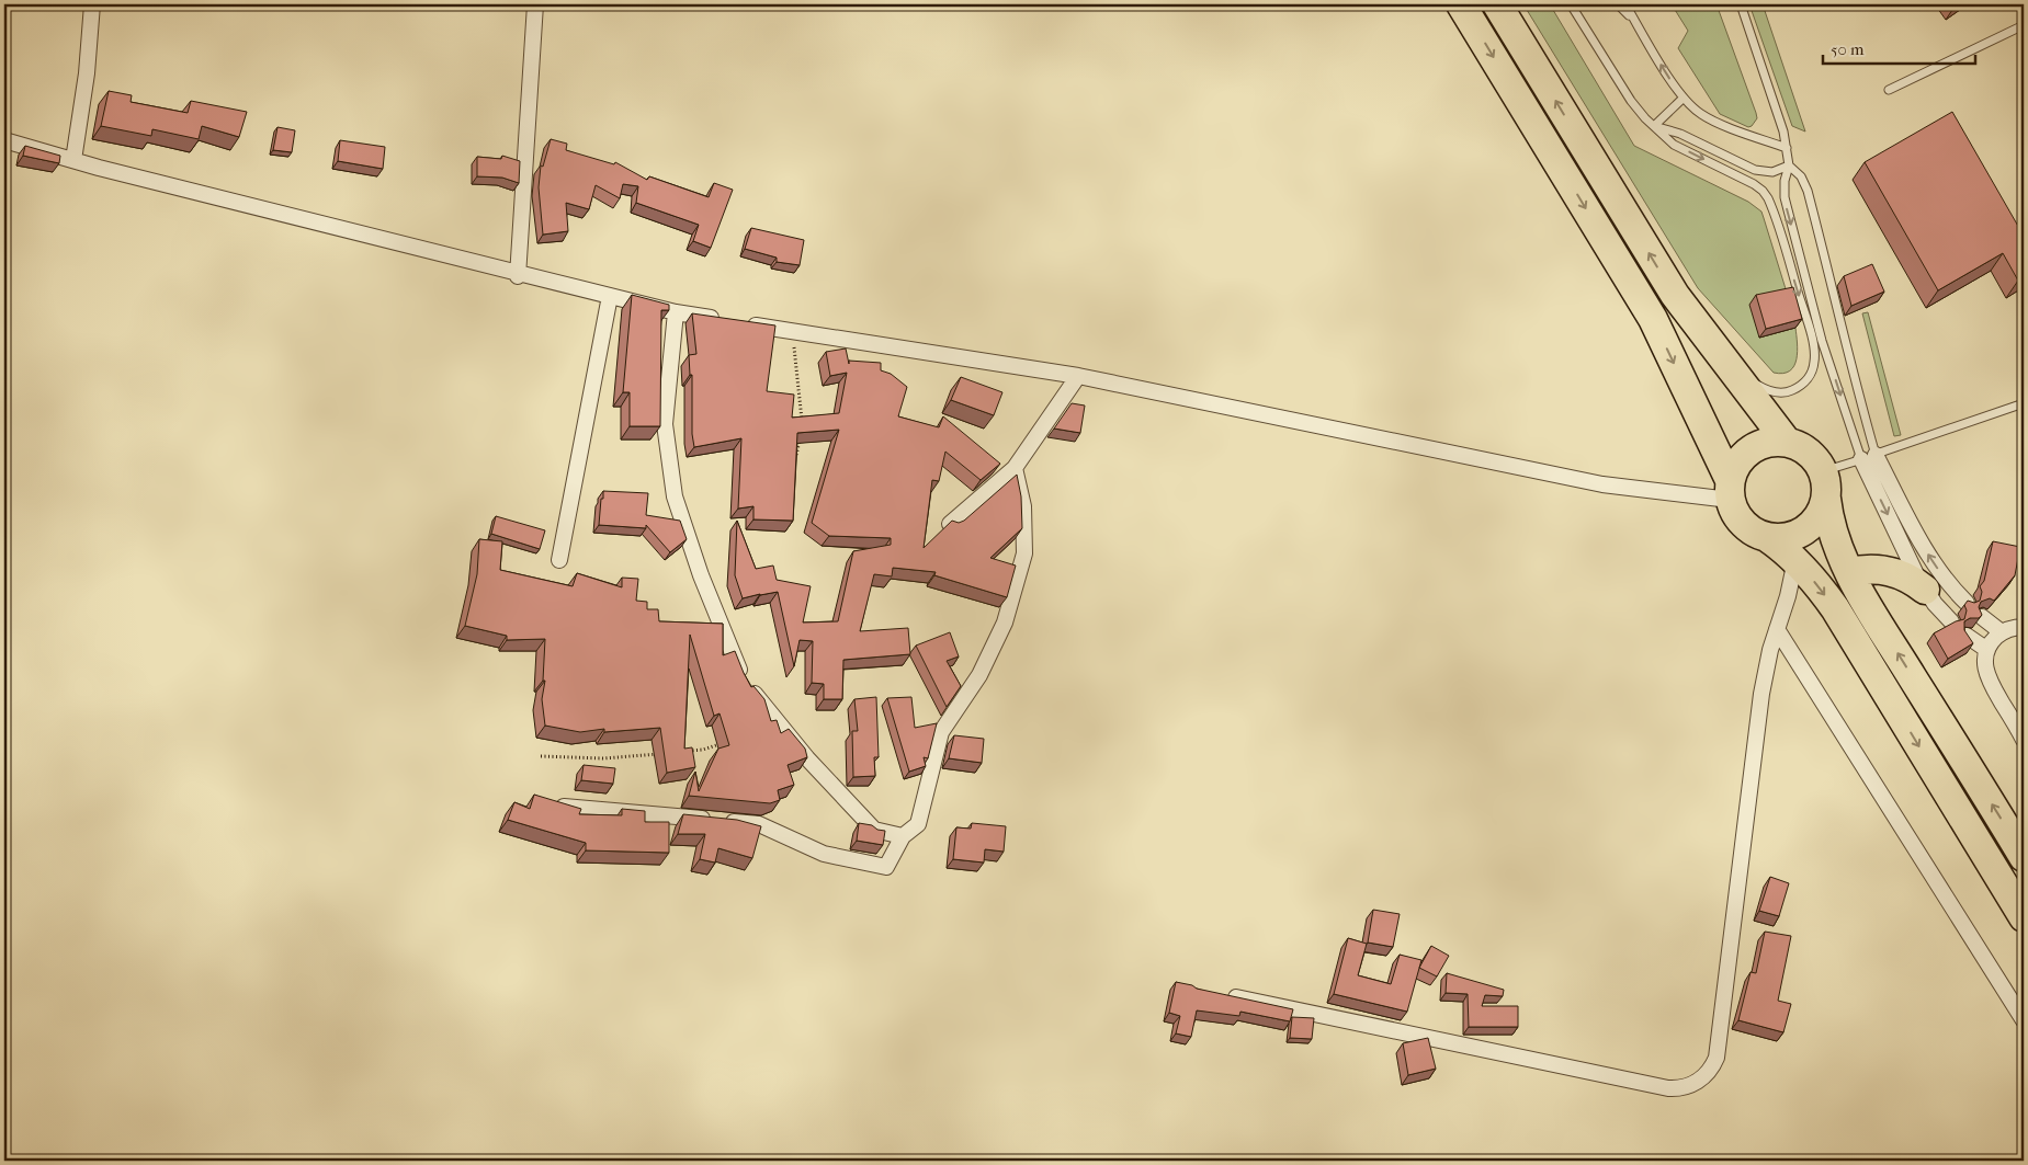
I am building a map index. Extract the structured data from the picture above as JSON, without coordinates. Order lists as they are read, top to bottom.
{
  "scale_bar": "50 m"
}
